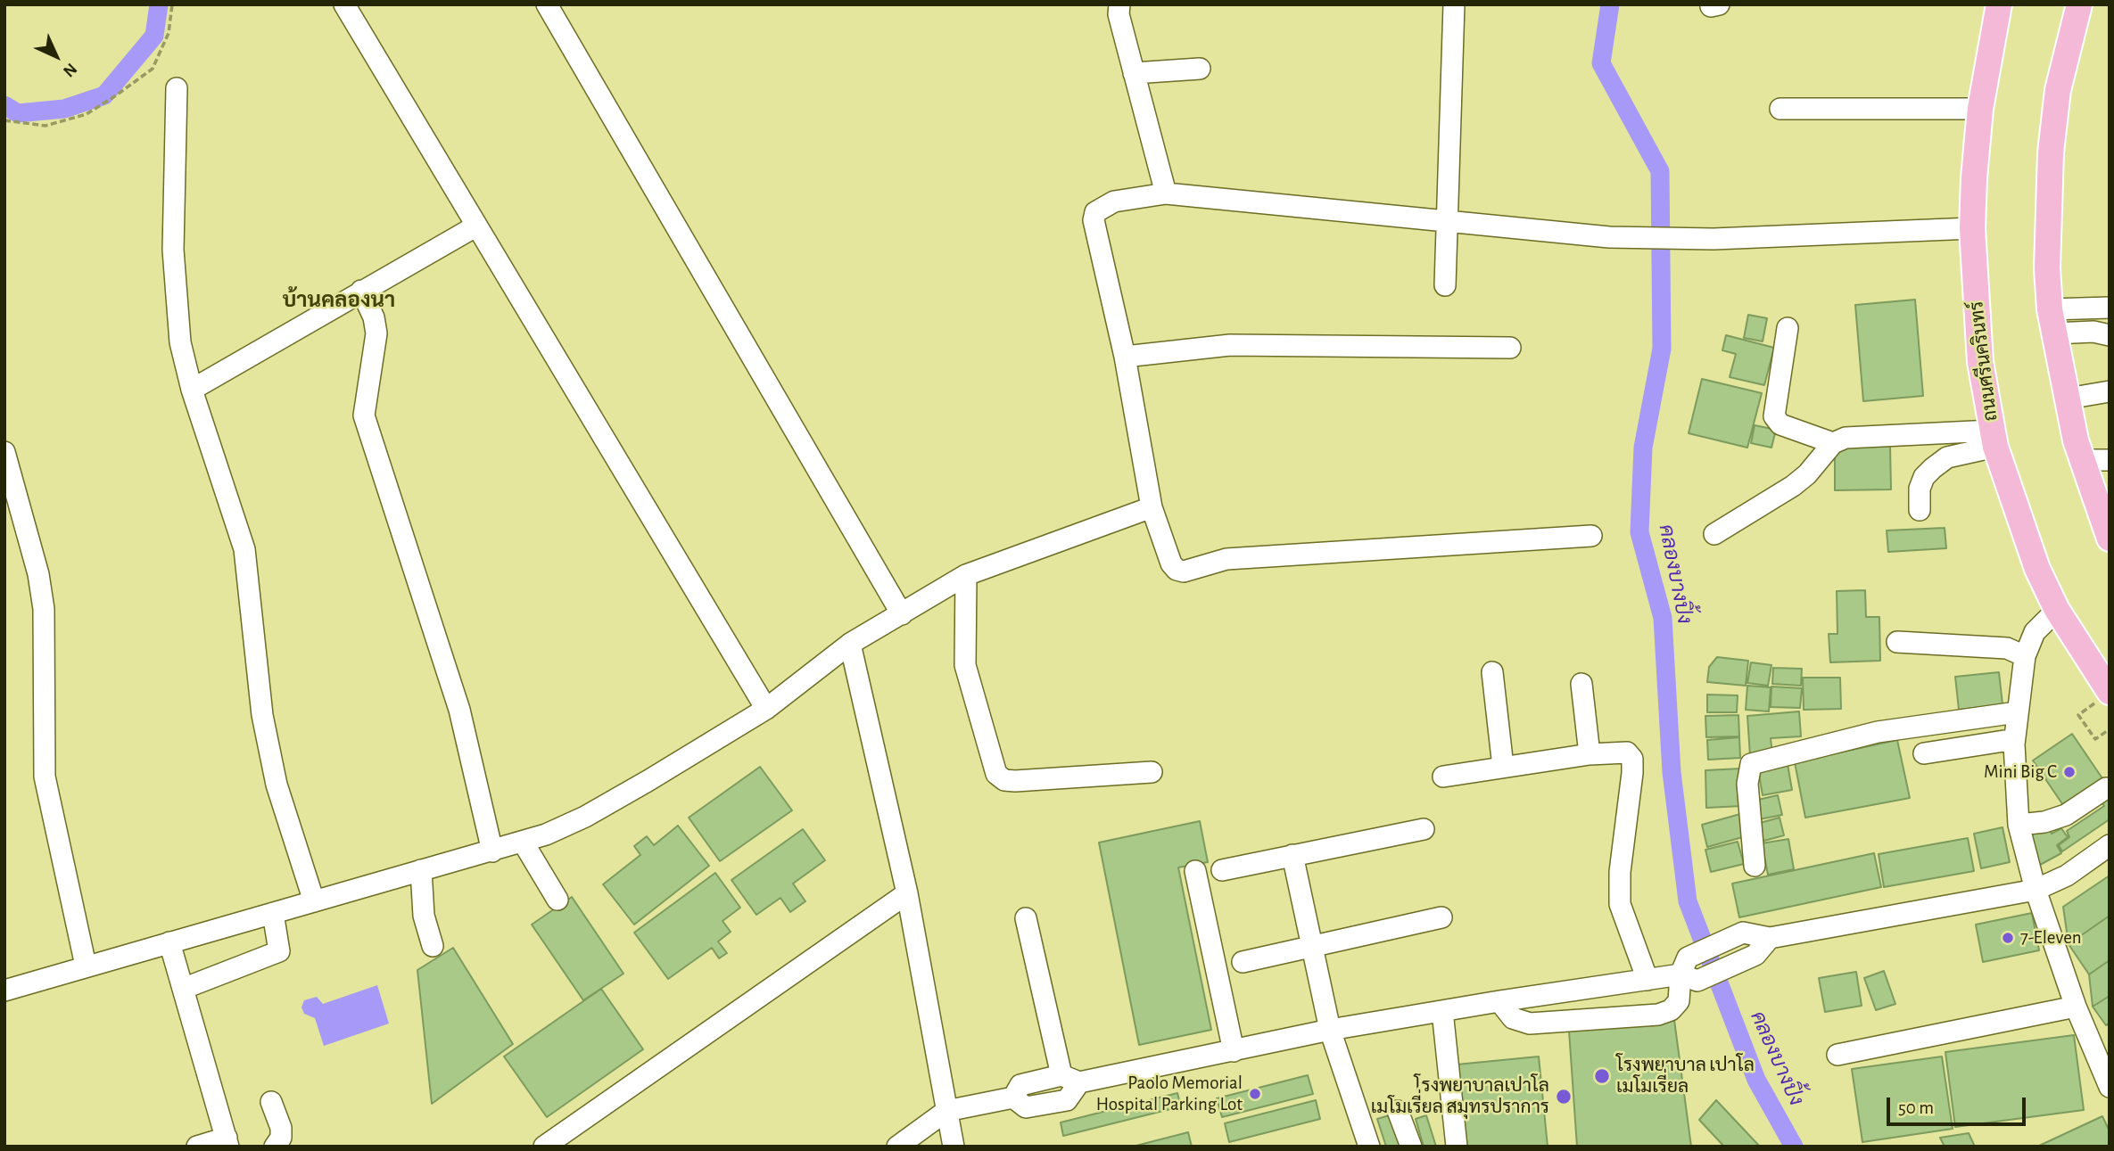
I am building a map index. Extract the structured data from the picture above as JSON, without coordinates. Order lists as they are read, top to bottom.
{
  "streets": {
    "main road": ["ถนนศรีนครินทร์"]
  },
  "districts": ["บ้านคลองนา"],
  "water": ["คลองบางปิ้ง"],
  "places": [
    "Mini Big C",
    "7-Eleven",
    "โรงพยาบาล เปาโล เมโมเรี่ยล",
    "Paolo Memorial Hospital Parking Lot",
    "โรงพยาบาลเปาโล เมโมเรี่ยล สมุทรปราการ"
  ],
  "scale_bar": "50 m",
  "north": "bottom right"
}
